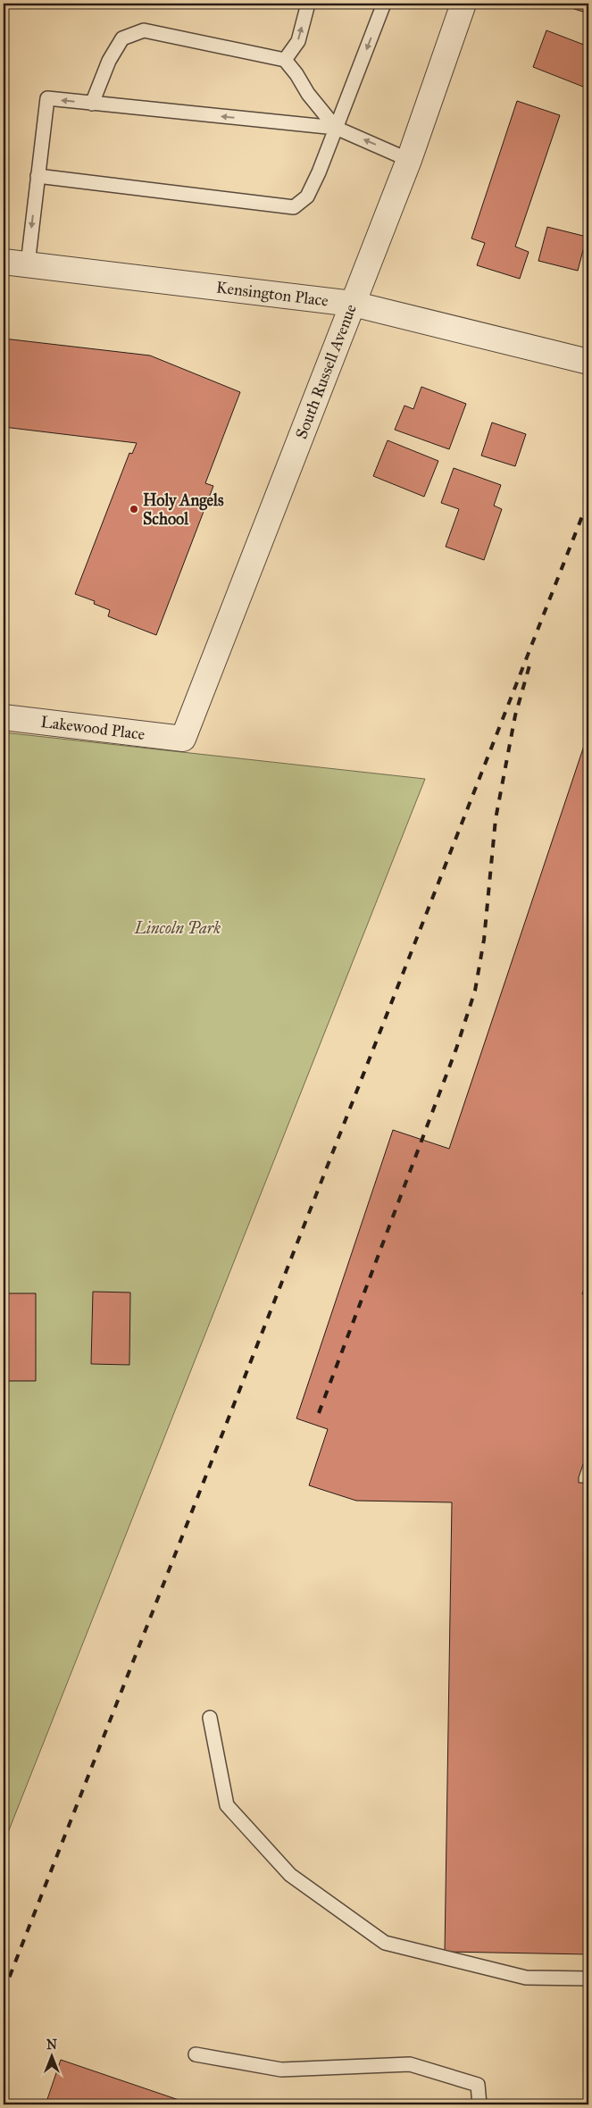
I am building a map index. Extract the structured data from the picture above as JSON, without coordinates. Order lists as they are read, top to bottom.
{
  "streets": {
    "street": ["Kensington Place", "South Russell Avenue", "Lakewood Place"]
  },
  "crossings": [
    ["Kensington Place", "South Russell Avenue"],
    ["South Russell Avenue", "Lakewood Place"]
  ],
  "parks": ["Lincoln Park"],
  "places": ["Holy Angels School"],
  "north": "top"
}
